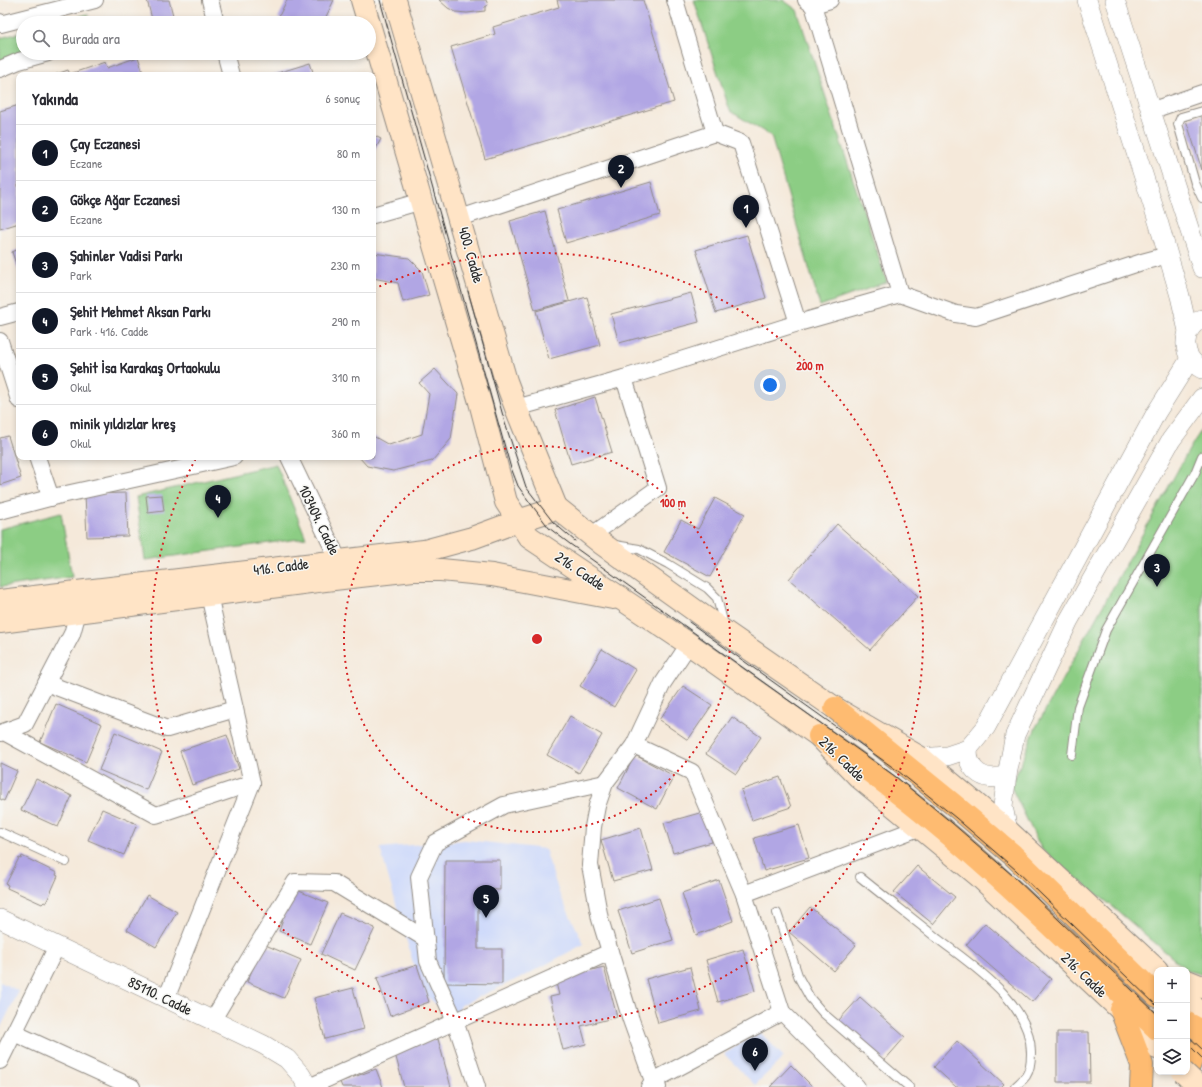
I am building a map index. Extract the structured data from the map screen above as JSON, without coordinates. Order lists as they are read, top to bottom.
{
  "streets": {
    "main road": ["400. Cadde", "416. Cadde", "216. Cadde"],
    "street": ["103404. Cadde", "85110. Cadde"]
  },
  "crossings": [
    ["400. Cadde", "416. Cadde"],
    ["103404. Cadde", "416. Cadde"],
    ["416. Cadde", "216. Cadde"]
  ],
  "page": {
    "search": "Burada ara",
    "heading": ["Yakında", "6 sonuç"],
    "list": [
      {
        "mark": "1",
        "name": "Çay Eczanesi",
        "note": "Eczane",
        "value": "80 m"
      },
      {
        "mark": "2",
        "name": "Gökçe Ağar Eczanesi",
        "note": "Eczane",
        "value": "130 m"
      },
      {
        "mark": "3",
        "name": "Şahinler Vadisi Parkı",
        "note": "Park",
        "value": "230 m"
      },
      {
        "mark": "4",
        "name": "Şehit Mehmet Aksan Parkı",
        "note": "Park · 416. Cadde",
        "value": "290 m"
      },
      {
        "mark": "5",
        "name": "Şehit İsa Karakaş Ortaokulu",
        "note": "Okul",
        "value": "310 m"
      },
      {
        "mark": "6",
        "name": "minik yıldızlar kreş",
        "note": "Okul",
        "value": "360 m"
      }
    ],
    "pins": [
      "2",
      "1",
      "4",
      "3",
      "5",
      "6"
    ],
    "map_buttons": ["+", "−"]
  },
  "rings": ["200 m", "100 m"]
}
